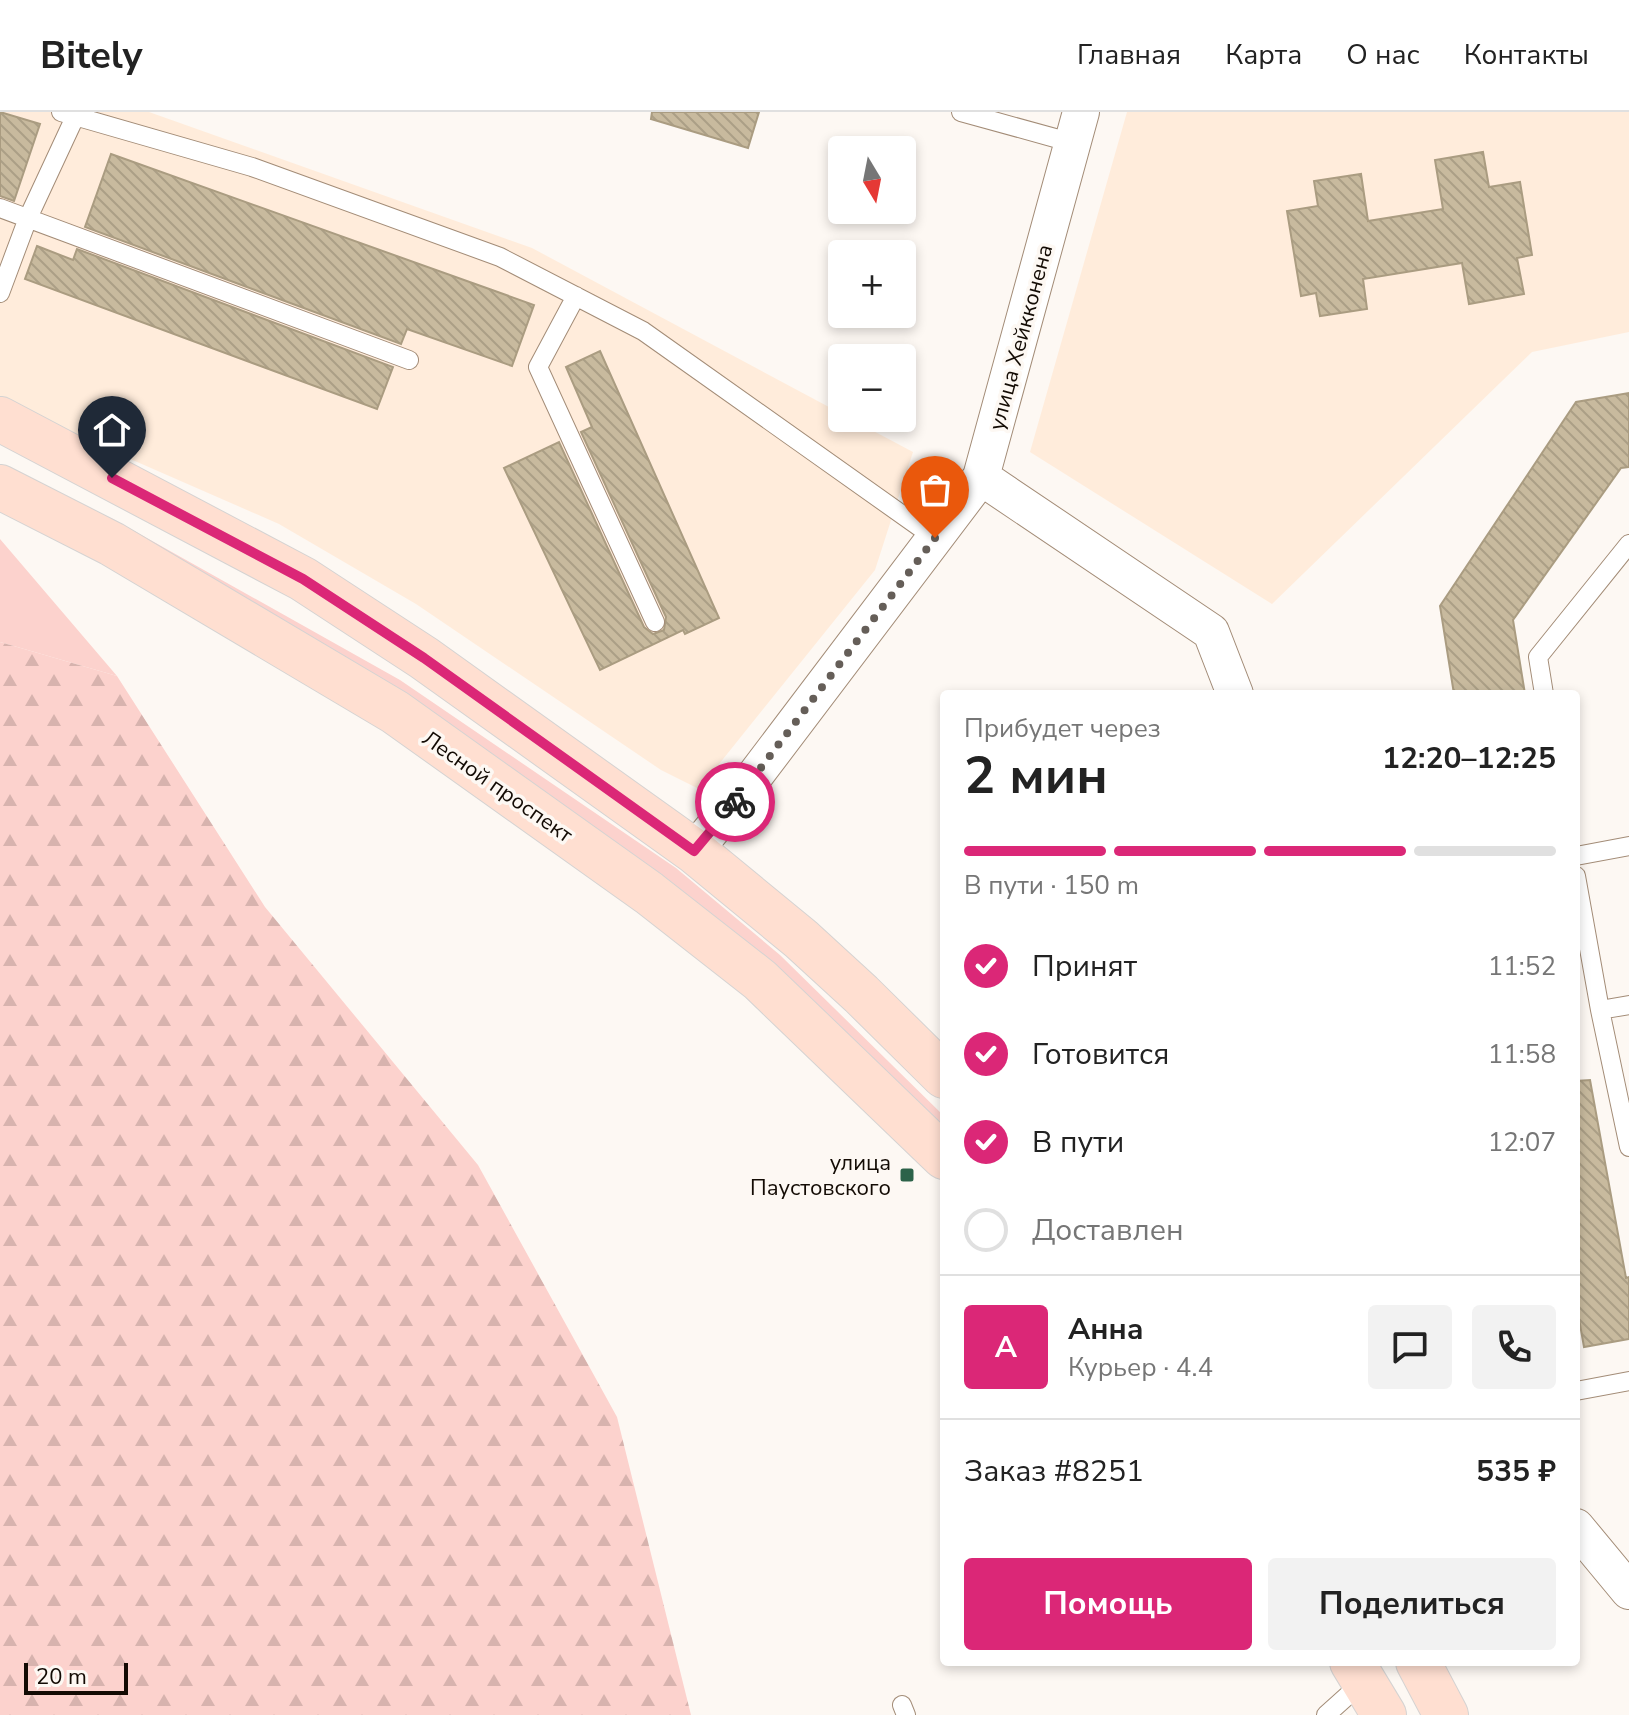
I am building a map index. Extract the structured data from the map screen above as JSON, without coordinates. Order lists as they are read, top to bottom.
{
  "streets": {
    "main road": ["Лесной проспект"],
    "street": ["улица Хейкконена"]
  },
  "places": {
    "transit": ["улица Паустовского"]
  },
  "scale_bar": "20 m",
  "north": "bottom",
  "page": {
    "header": "Bitely",
    "nav": [
      "Главная",
      "Карта",
      "О нас",
      "Контакты"
    ],
    "map_buttons": ["+", "−"],
    "heading": ["2 мин", "Прибудет через", "12:20–12:25"],
    "panel": [
      "Анна",
      "Курьер · 4.4",
      "Заказ #8251",
      "535 ₽"
    ],
    "bar": "В пути · 150 m",
    "list": [
      ["Принят", "11:52"],
      ["Готовится", "11:58"],
      ["В пути", "12:07"],
      "Доставлен"
    ],
    "round": "А",
    "buttons": ["Помощь", "Поделиться"],
    "scale": "20 m"
  }
}
